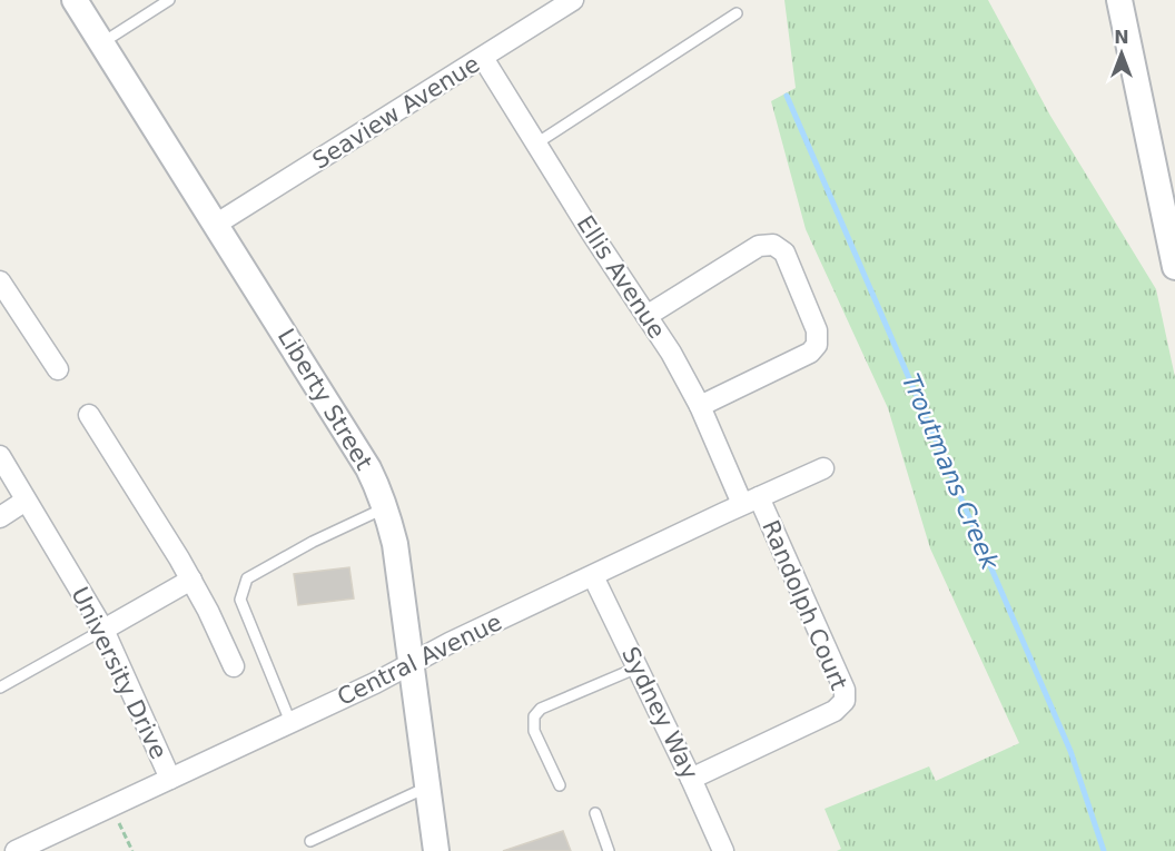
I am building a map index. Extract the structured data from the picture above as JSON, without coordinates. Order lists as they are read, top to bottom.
{
  "streets": {
    "street": [
      "Seaview Avenue",
      "Ellis Avenue",
      "Liberty Street",
      "Randolph Court",
      "Central Avenue",
      "University Drive",
      "Sydney Way"
    ]
  },
  "crossings": [
    ["Seaview Avenue", "Ellis Avenue"],
    ["Seaview Avenue", "Liberty Street"],
    ["Ellis Avenue", "Randolph Court"],
    ["Ellis Avenue", "Central Avenue"],
    ["Liberty Street", "Central Avenue"],
    ["Randolph Court", "Central Avenue"],
    ["Randolph Court", "Sydney Way"],
    ["Central Avenue", "University Drive"],
    ["Central Avenue", "Sydney Way"]
  ],
  "water": ["Troutmans Creek"],
  "north": "top"
}
